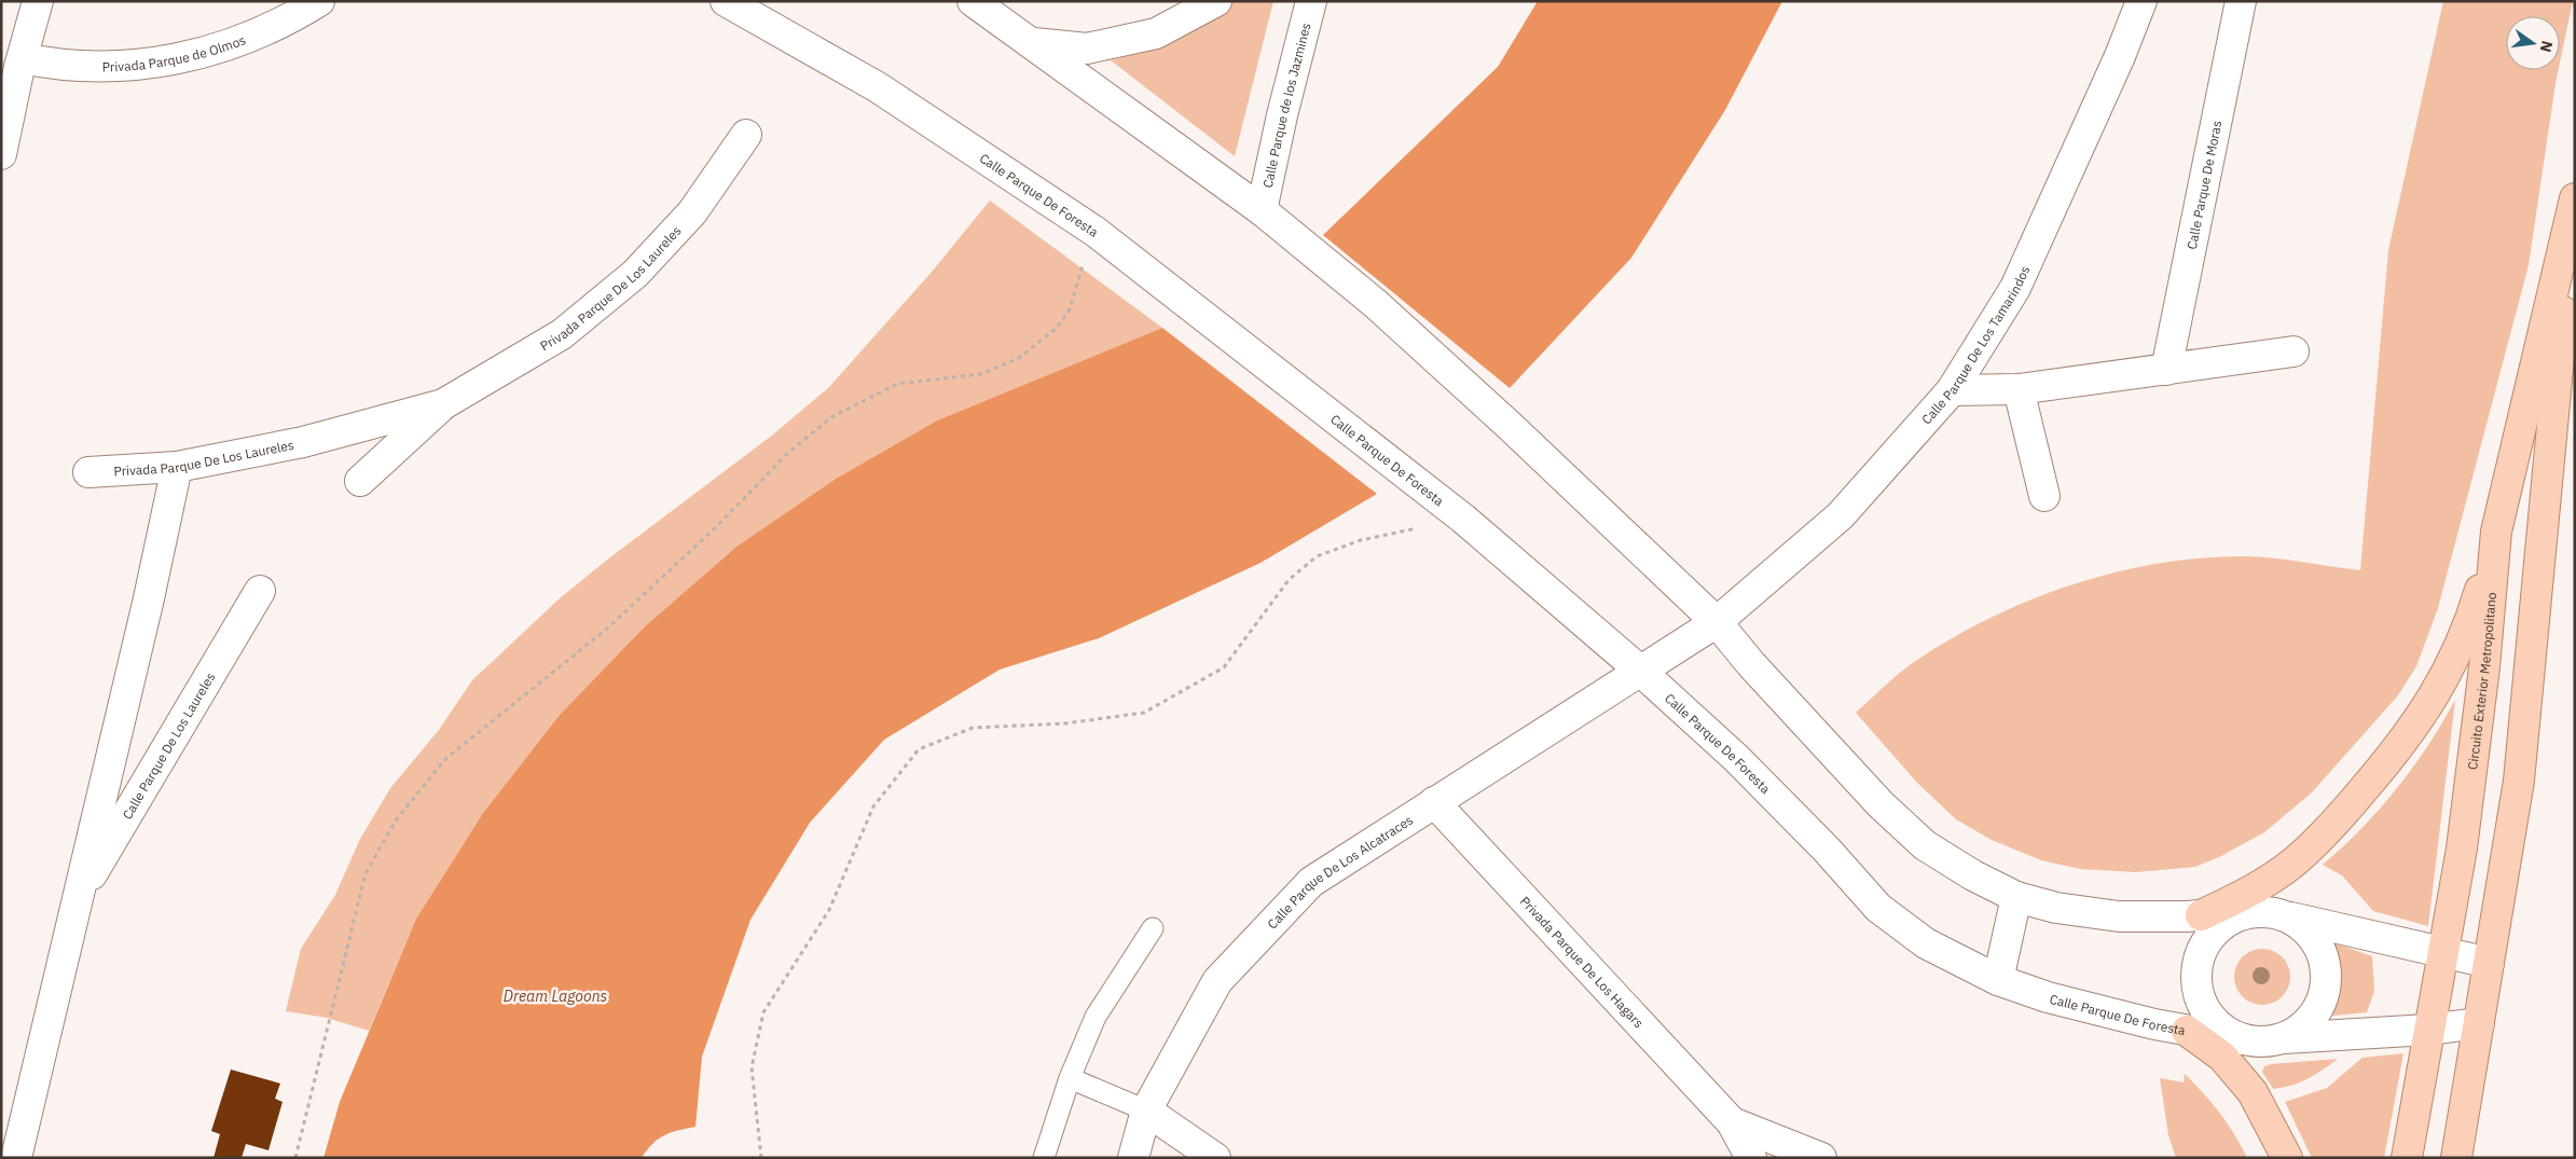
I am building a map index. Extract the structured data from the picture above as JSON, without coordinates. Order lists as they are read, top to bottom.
{
  "streets": {
    "main road": ["Circuito Exterior Metropolitano"],
    "street": [
      "Privada Parque de Olmos",
      "Calle Parque de los Jazmines",
      "Calle Parque De Moras",
      "Calle Parque De Foresta",
      "Privada Parque De Los Laureles",
      "Calle Parque De Los Tamarindos",
      "Calle Parque De Los Laureles",
      "Calle Parque De Los Alcatraces",
      "Privada Parque De Los Hagars"
    ]
  },
  "crossings": [
    ["Calle Parque De Foresta", "Calle Parque De Los Tamarindos"],
    ["Calle Parque De Foresta", "Calle Parque De Los Alcatraces"],
    ["Privada Parque De Los Laureles", "Calle Parque De Los Laureles"],
    ["Calle Parque De Los Tamarindos", "Calle Parque De Los Alcatraces"],
    ["Calle Parque De Los Alcatraces", "Privada Parque De Los Hagars"]
  ],
  "water": ["Dream Lagoons"],
  "north": "right"
}
